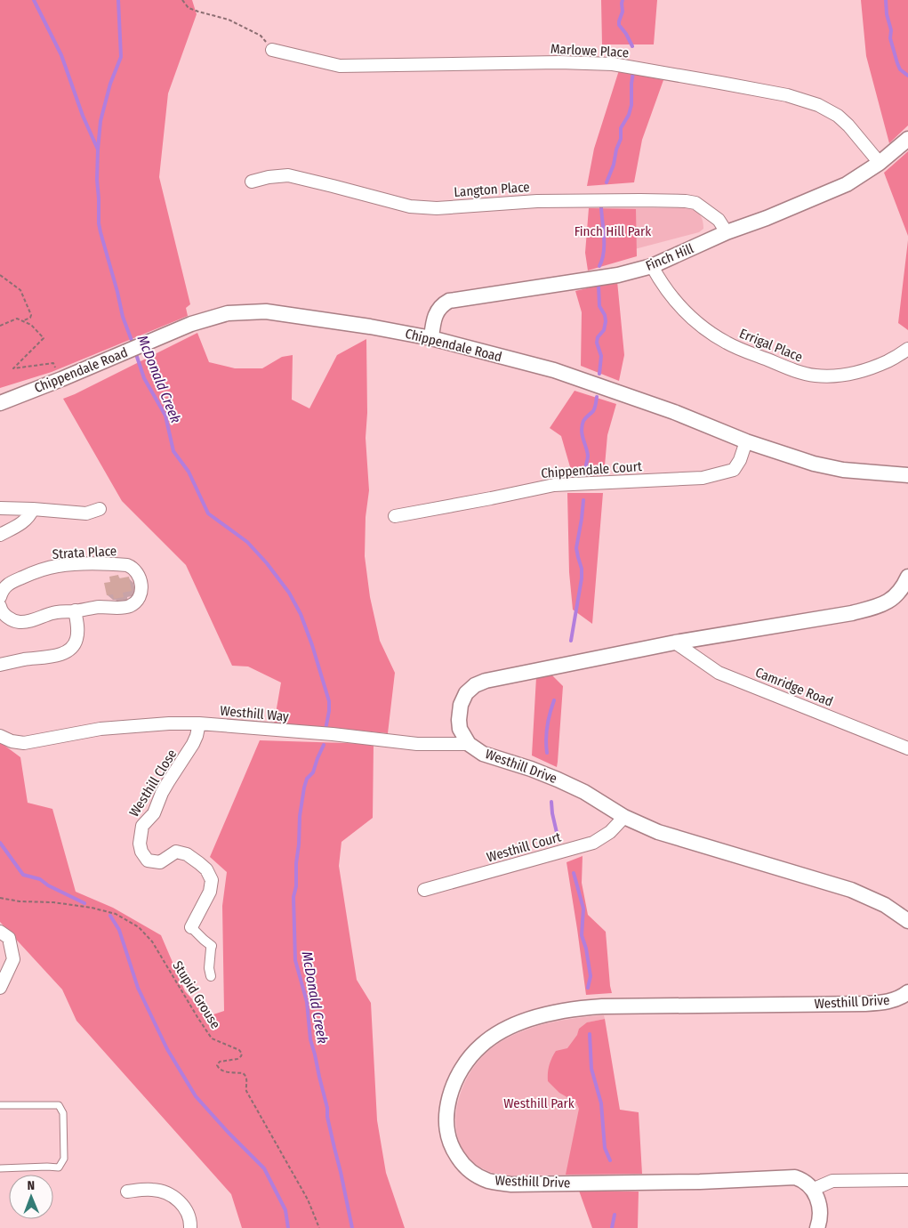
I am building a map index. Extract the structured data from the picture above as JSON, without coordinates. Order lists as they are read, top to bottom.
{
  "streets": {
    "street": [
      "Marlowe Place",
      "Langton Place",
      "Finch Hill",
      "Chippendale Road",
      "Errigal Place",
      "Chippendale Court",
      "Strata Place",
      "Camridge Road",
      "Westhill Way",
      "Westhill Drive",
      "Westhill Close",
      "Westhill Court"
    ],
    "path": ["Stupid Grouse"]
  },
  "crossings": [
    ["Marlowe Place", "Finch Hill"],
    ["Langton Place", "Finch Hill"],
    ["Finch Hill", "Chippendale Road"],
    ["Finch Hill", "Errigal Place"],
    ["Chippendale Road", "Chippendale Court"],
    ["Camridge Road", "Westhill Drive"],
    ["Westhill Way", "Westhill Drive"],
    ["Westhill Way", "Westhill Close"],
    ["Westhill Drive", "Westhill Court"]
  ],
  "water": ["McDonald Creek"],
  "parks": ["Finch Hill Park", "Westhill Park"],
  "north": "top"
}
